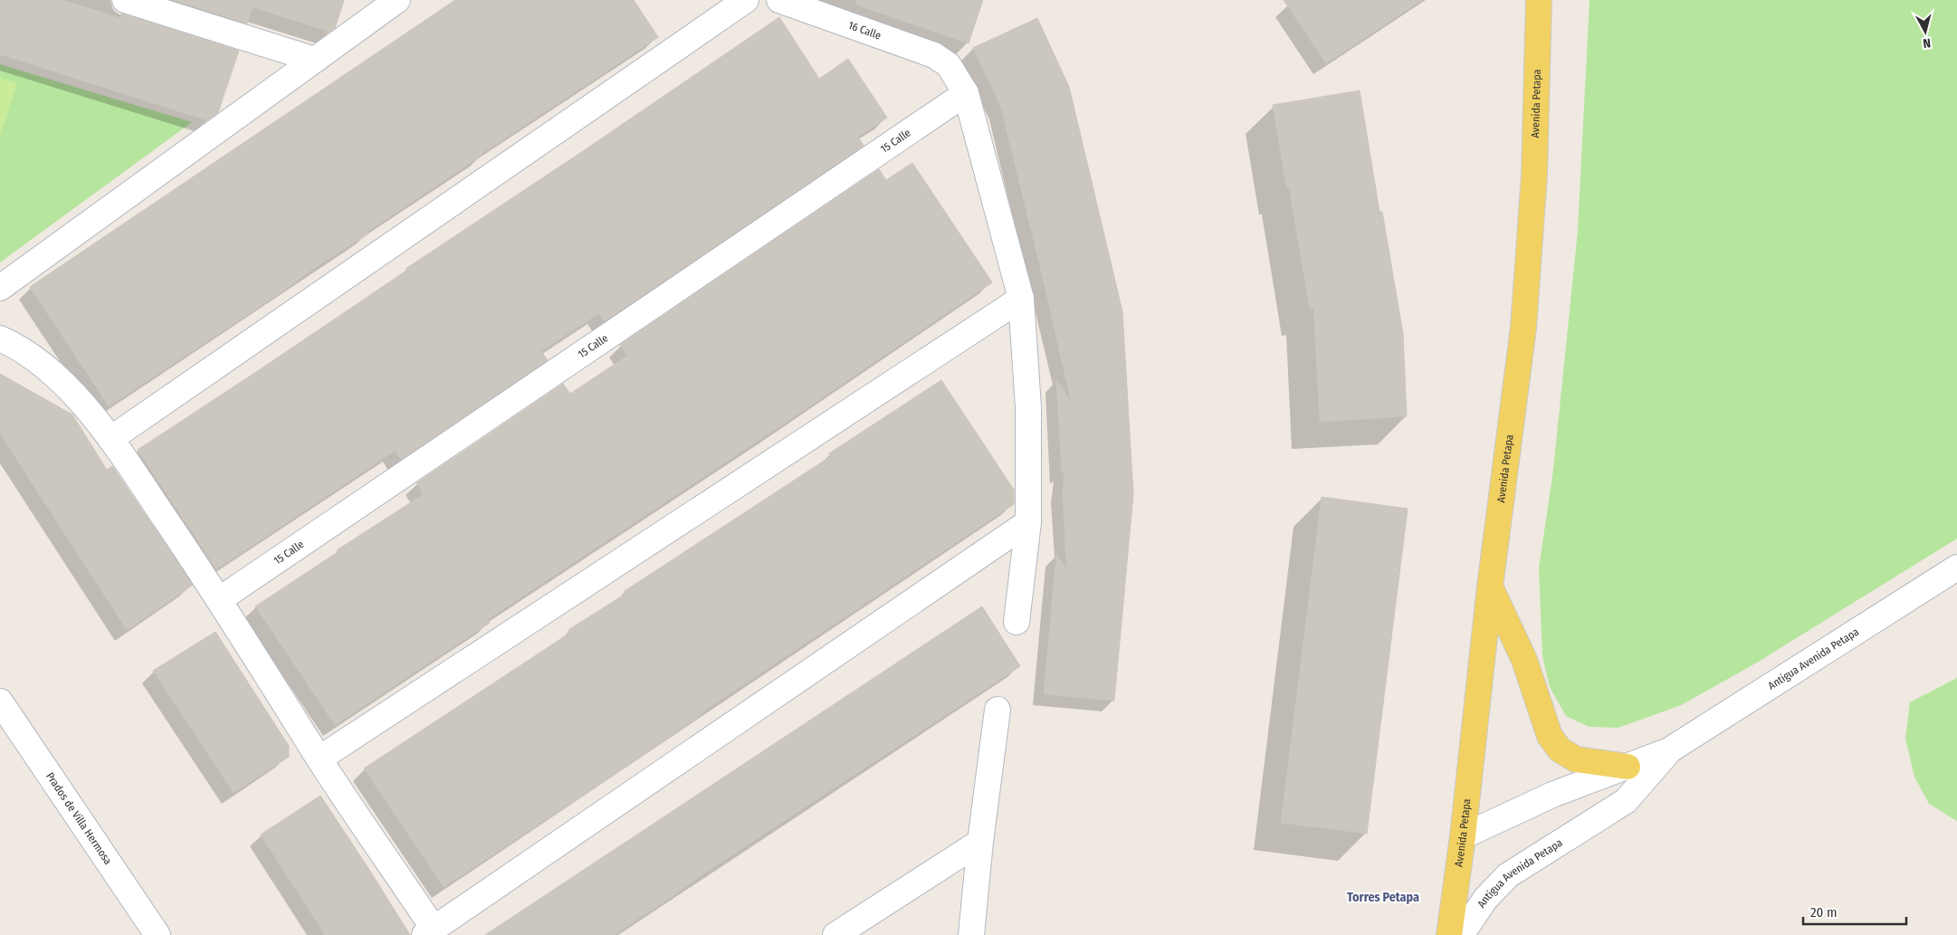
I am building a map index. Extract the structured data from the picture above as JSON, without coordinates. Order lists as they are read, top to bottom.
{
  "streets": {
    "main road": ["Avenida Petapa"],
    "street": [
      "16 Calle",
      "15 Calle",
      "Antigua Avenida Petapa",
      "Prados de Villa Hermosa"
    ]
  },
  "crossings": [
    ["16 Calle", "15 Calle"],
    ["Avenida Petapa", "Antigua Avenida Petapa"]
  ],
  "districts": ["Torres Petapa"],
  "scale_bar": "20 m",
  "north": "bottom"
}
